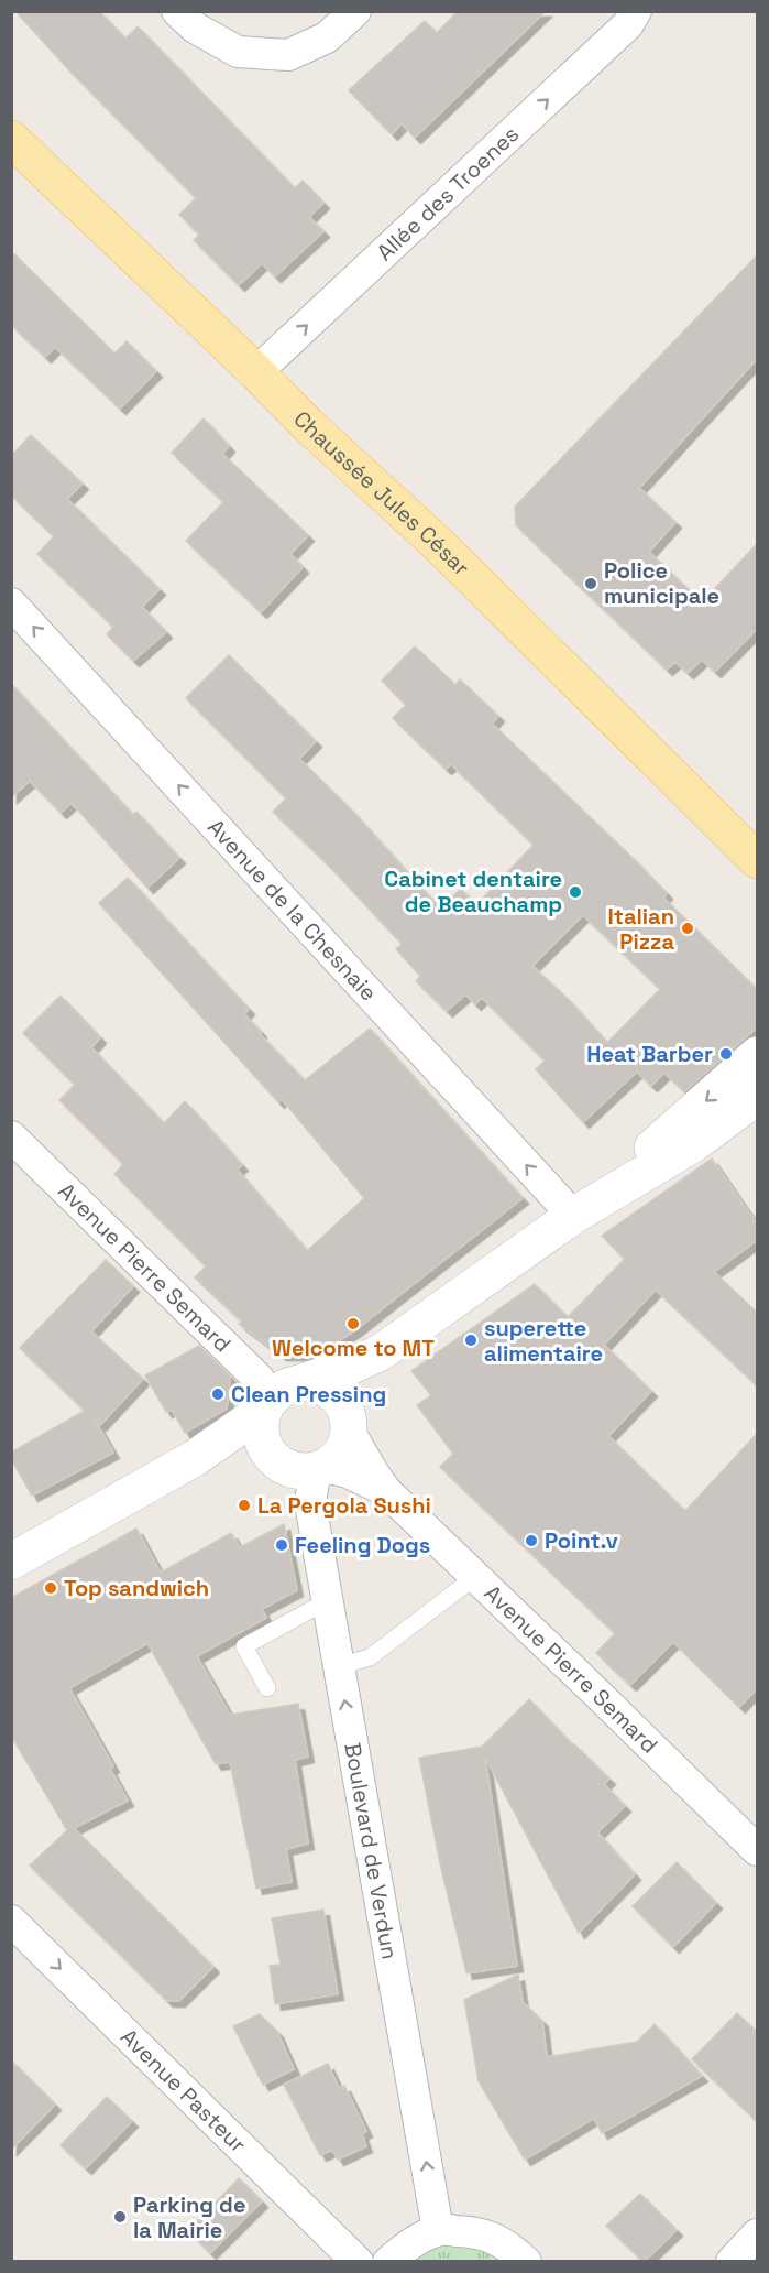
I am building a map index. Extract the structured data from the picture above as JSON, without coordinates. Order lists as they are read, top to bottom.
{
  "streets": {
    "main road": ["Chaussée Jules César"],
    "street": [
      "Allée des Troenes",
      "Avenue de la Chesnaie",
      "Avenue Pierre Semard",
      "Boulevard de Verdun",
      "Avenue Pasteur"
    ]
  },
  "crossings": [
    ["Allée des Troenes", "Chaussée Jules César"],
    ["Avenue Pierre Semard", "Boulevard de Verdun"]
  ],
  "one_way": [
    "Allée des Troenes",
    "Avenue de la Chesnaie",
    "Boulevard de Verdun",
    "Avenue Pasteur"
  ],
  "places": [
    "Police municipale",
    "Cabinet dentaire de Beauchamp",
    "Italian Pizza",
    "Heat Barber",
    "Welcome to MT",
    "superette alimentaire",
    "Clean Pressing",
    "La Pergola Sushi",
    "Point.v",
    "Feeling Dogs",
    "Top sandwich",
    "Parking de la Mairie"
  ]
}
